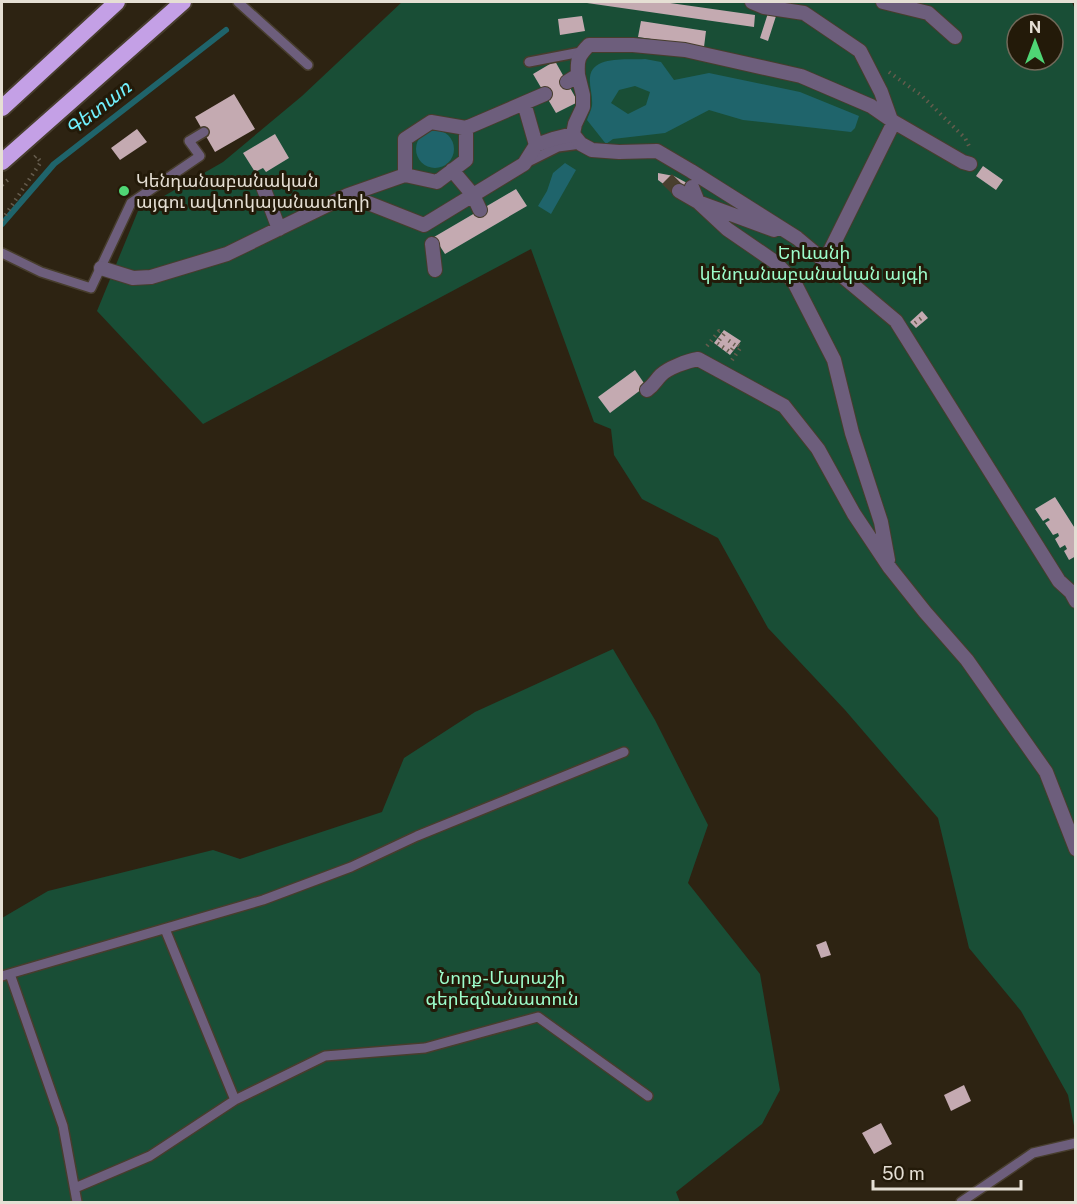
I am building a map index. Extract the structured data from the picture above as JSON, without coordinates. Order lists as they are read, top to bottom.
{
  "water": ["Գետառ"],
  "parks": ["Երևանի կենդանաբանական այգի", "Նորք-Մարաշի գերեզմանատուն"],
  "places": ["Կենդանաբանական այգու ավտոկայանատեղի"],
  "scale_bar": "50 m",
  "north": "top"
}
